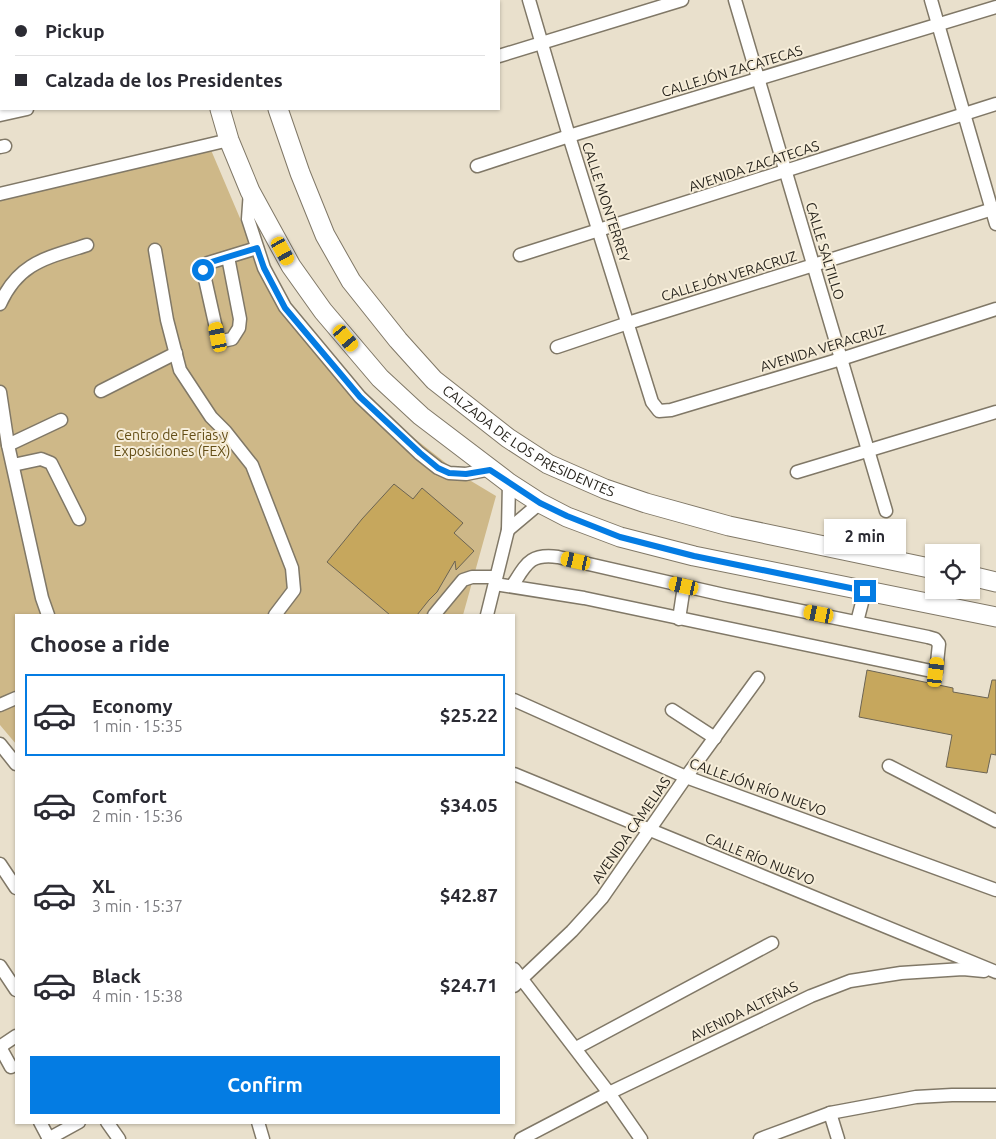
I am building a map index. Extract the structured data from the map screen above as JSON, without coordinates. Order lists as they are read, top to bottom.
{
  "streets": {
    "highway": ["CALZADA DE LOS PRESIDENTES"],
    "street": [
      "CALLEJÓN ZACATECAS",
      "AVENIDA ZACATECAS",
      "CALLE MONTERREY",
      "CALLE SALTILLO",
      "CALLEJÓN VERACRUZ",
      "AVENIDA VERACRUZ",
      "CALLEJÓN RÍO NUEVO",
      "AVENIDA CAMELIAS",
      "CALLE RÍO NUEVO",
      "AVENIDA ALTEÑAS"
    ]
  },
  "crossings": [
    ["CALLEJÓN ZACATECAS", "CALLE MONTERREY"],
    ["CALLEJÓN ZACATECAS", "CALLE SALTILLO"],
    ["AVENIDA ZACATECAS", "CALLE MONTERREY"],
    ["AVENIDA ZACATECAS", "CALLE SALTILLO"],
    ["CALLE MONTERREY", "CALLEJÓN VERACRUZ"],
    ["CALLE MONTERREY", "AVENIDA VERACRUZ"],
    ["CALLE SALTILLO", "CALLEJÓN VERACRUZ"],
    ["CALLE SALTILLO", "AVENIDA VERACRUZ"],
    ["CALLEJÓN RÍO NUEVO", "AVENIDA CAMELIAS"],
    ["AVENIDA CAMELIAS", "CALLE RÍO NUEVO"],
    ["CALLE RÍO NUEVO", "AVENIDA ALTEÑAS"]
  ],
  "parks": ["Centro de Ferias y Exposiciones (FEX)"],
  "page": {
    "banner": ["Pickup", "Calzada de los Presidentes"],
    "bubble": "2 min",
    "heading": "Choose a ride",
    "list": [
      {
        "name": "Economy",
        "note": "1 min · 15:35",
        "value": "$25.22"
      },
      {
        "name": "Comfort",
        "note": "2 min · 15:36",
        "value": "$34.05"
      },
      {
        "name": "XL",
        "note": "3 min · 15:37",
        "value": "$42.87"
      },
      {
        "name": "Black",
        "note": "4 min · 15:38",
        "value": "$24.71"
      }
    ],
    "buttons": "Confirm"
  }
}
